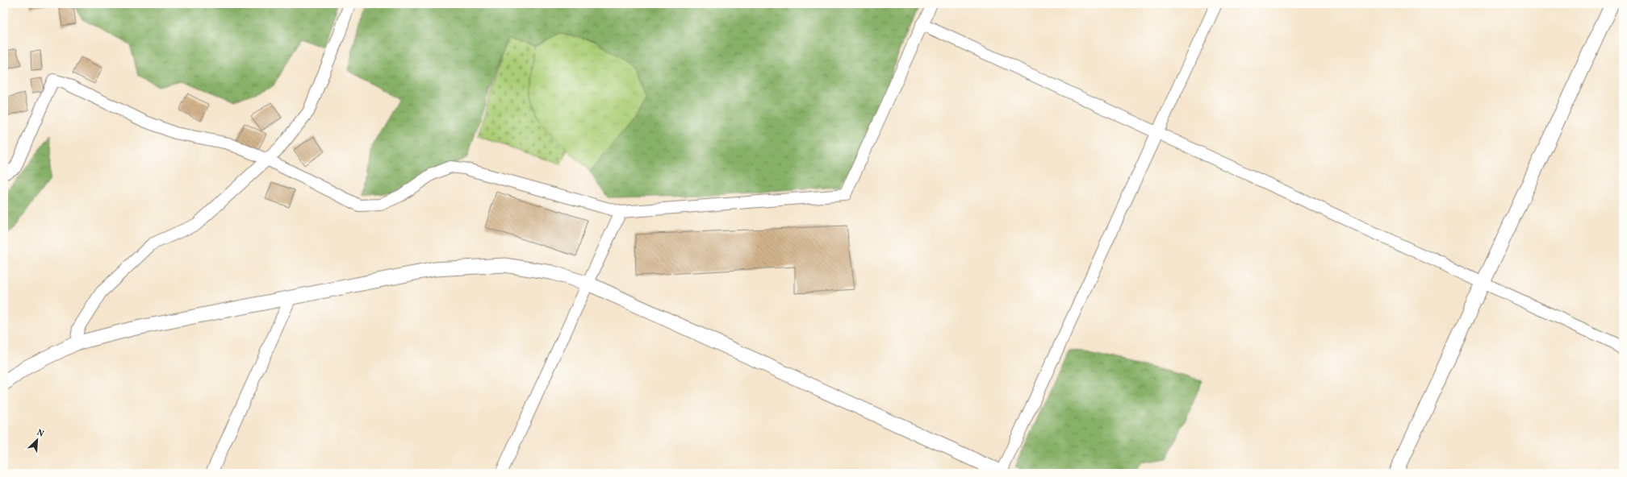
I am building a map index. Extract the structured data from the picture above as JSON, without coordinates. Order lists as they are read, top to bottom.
{
  "north": "top right"
}
